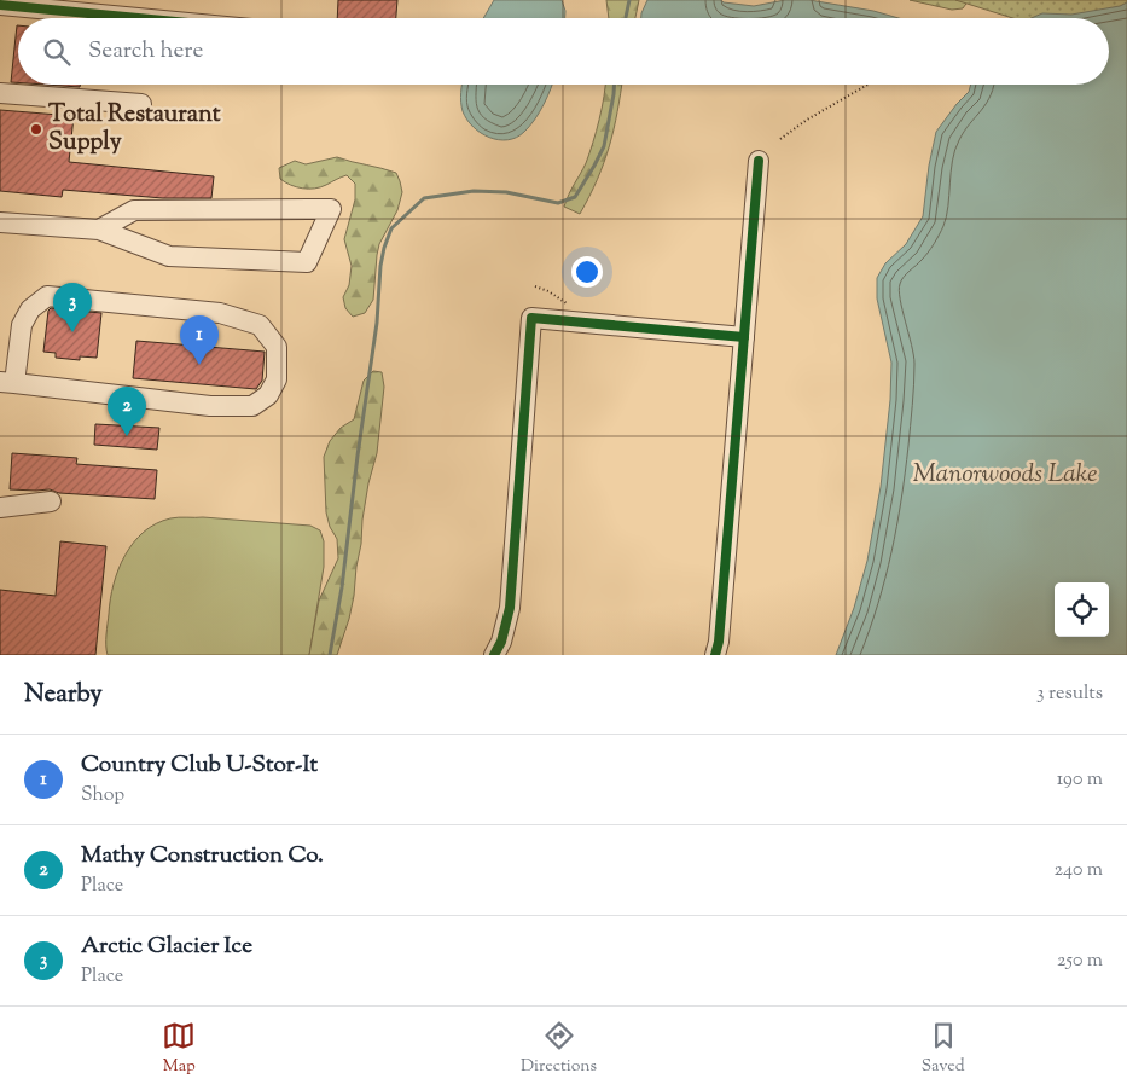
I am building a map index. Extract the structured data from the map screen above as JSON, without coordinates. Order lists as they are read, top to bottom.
{
  "water": ["Manorwoods Lake"],
  "places": ["Total Restaurant Supply"],
  "page": {
    "search": "Search here",
    "pins": ["3", "1", "2"],
    "heading": ["Nearby", "3 results"],
    "list": [
      {
        "mark": "1",
        "name": "Country Club U-Stor-It",
        "note": "Shop",
        "value": "190 m"
      },
      {
        "mark": "2",
        "name": "Mathy Construction Co.",
        "note": "Place",
        "value": "240 m"
      },
      {
        "mark": "3",
        "name": "Arctic Glacier Ice",
        "note": "Place",
        "value": "250 m"
      }
    ],
    "nav": ["Map", "Directions", "Saved"]
  }
}
